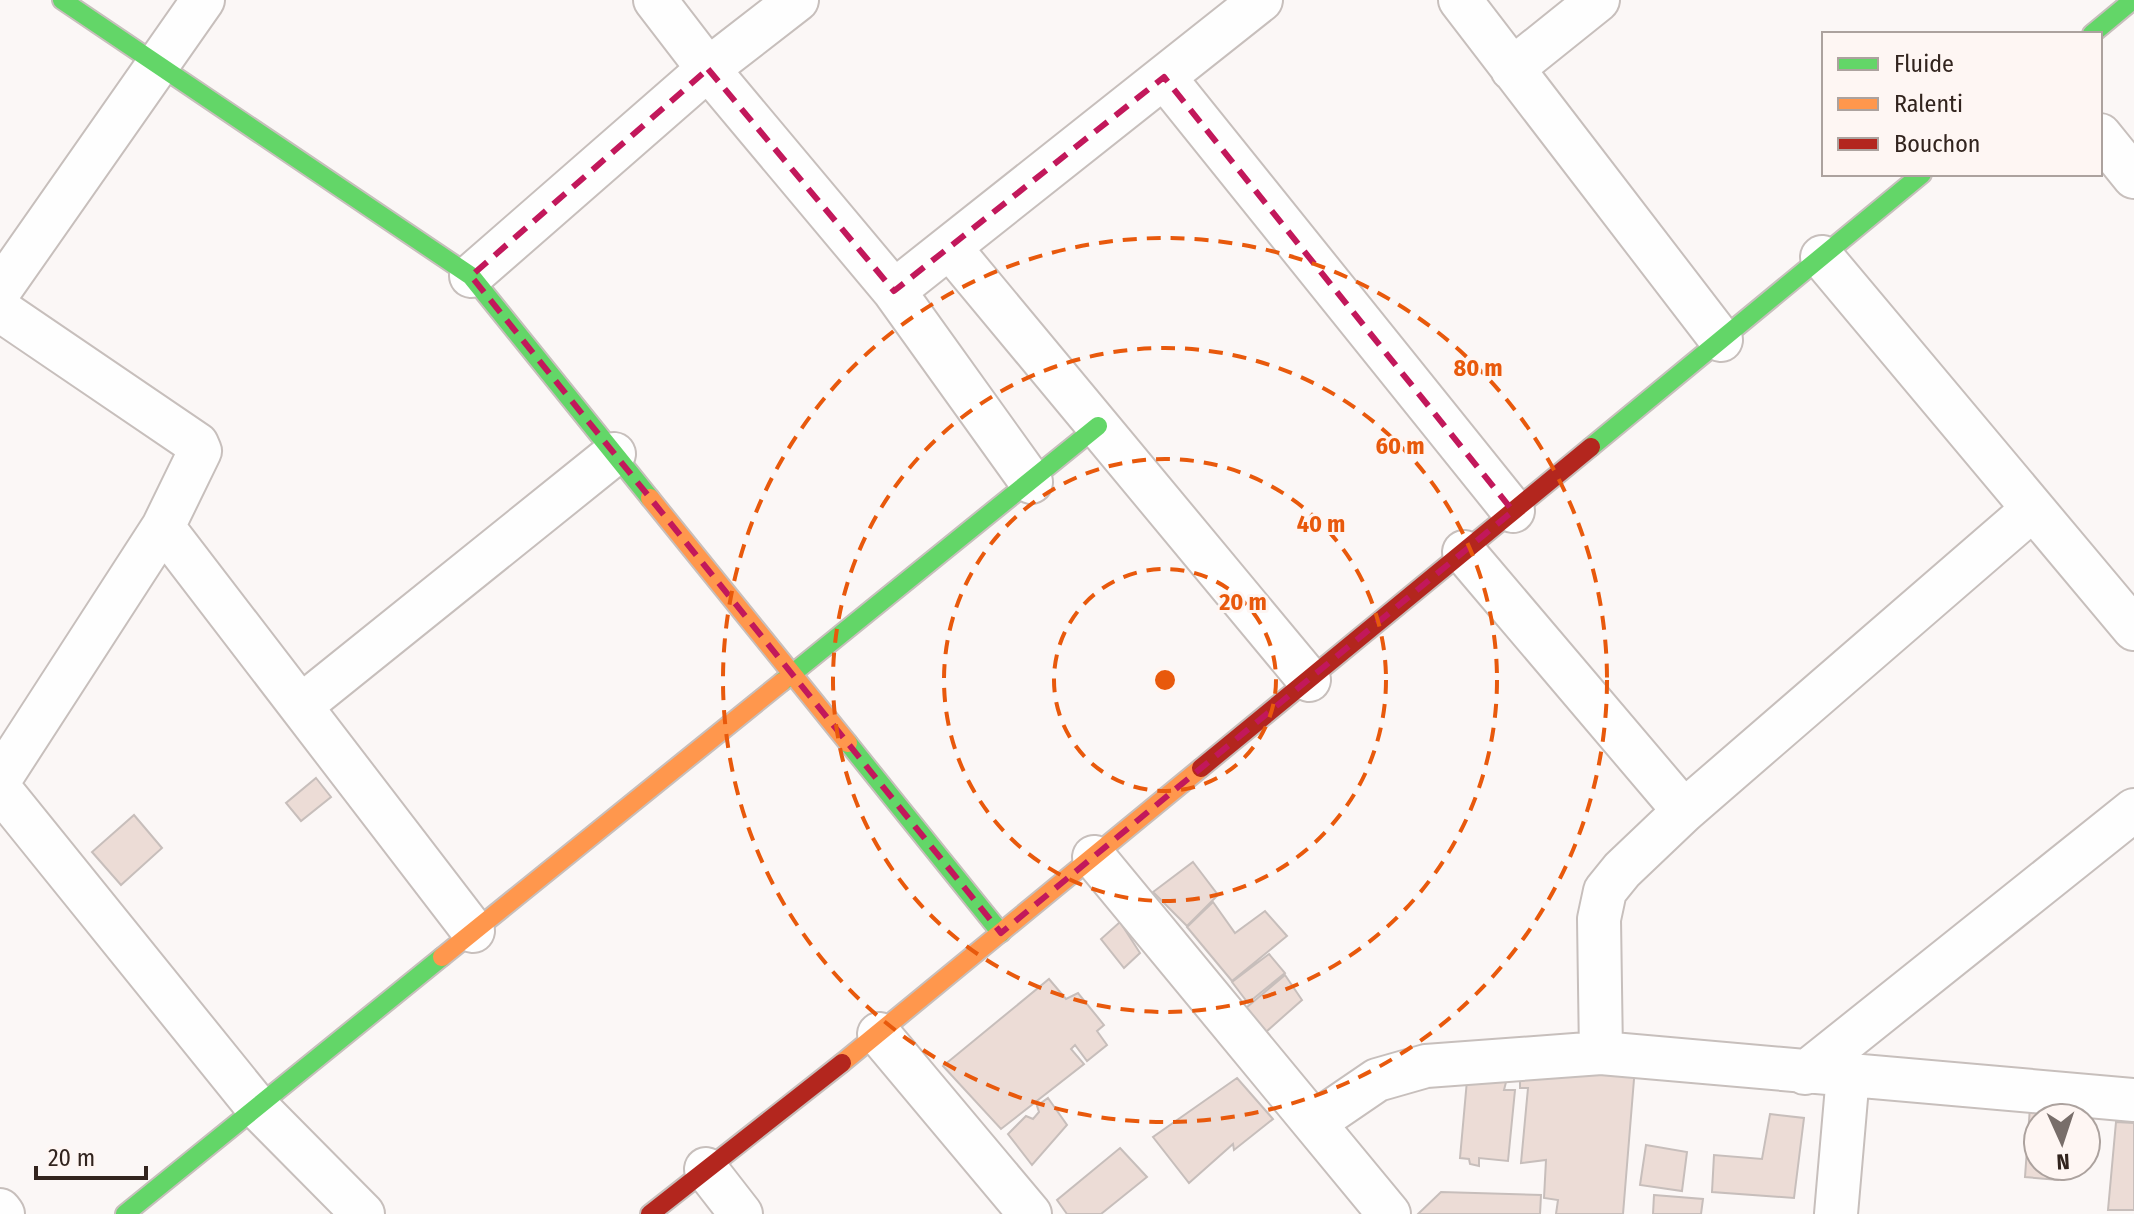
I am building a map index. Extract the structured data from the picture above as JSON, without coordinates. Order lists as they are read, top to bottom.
{
  "legend": ["Fluide", "Ralenti", "Bouchon"],
  "scale_bar": "20 m",
  "north": "bottom",
  "rings": [
    "80 m",
    "60 m",
    "40 m",
    "20 m"
  ]
}
